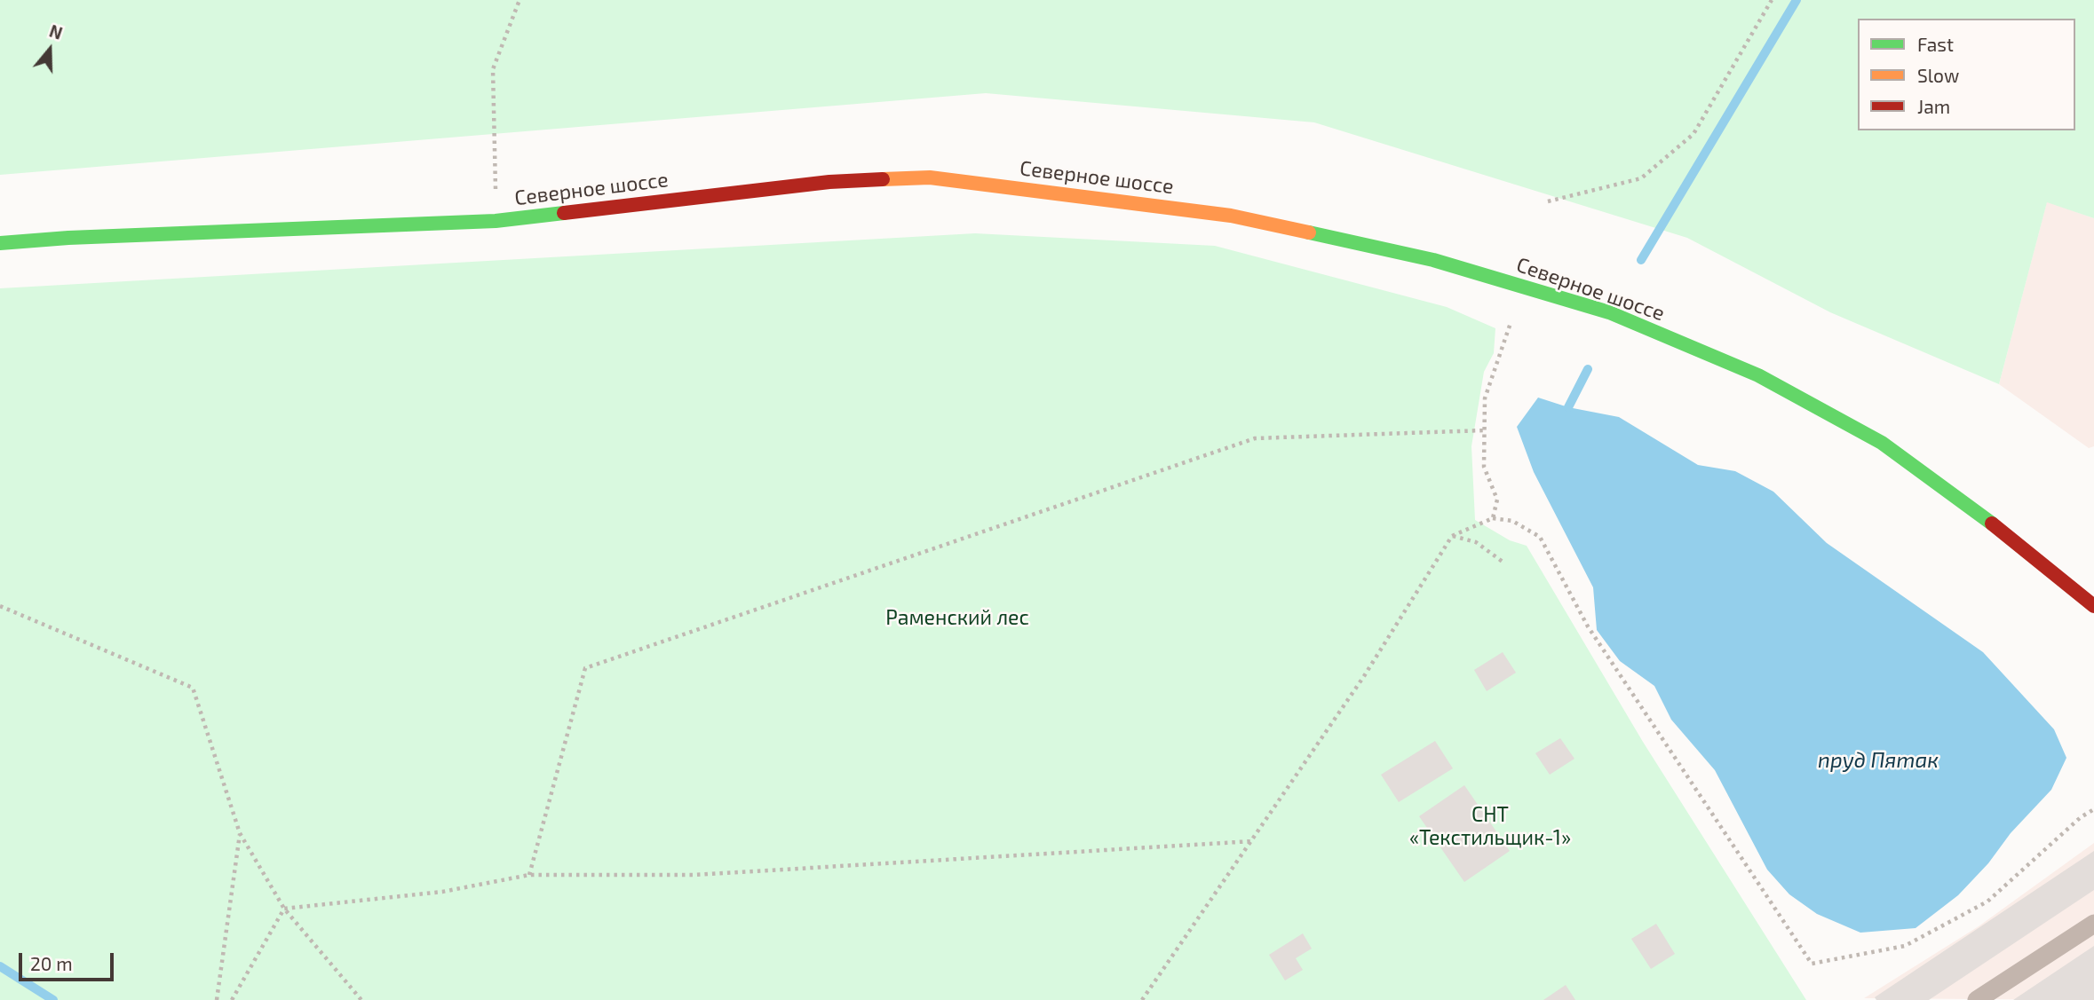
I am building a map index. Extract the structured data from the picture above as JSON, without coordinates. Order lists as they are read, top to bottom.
{
  "streets": {
    "main road": ["Северное шоссе"]
  },
  "water": ["пруд Пятак"],
  "parks": ["Раменский лес", "СНТ «Текстильщик-1»"],
  "legend": ["Fast", "Slow", "Jam"],
  "scale_bar": "20 m",
  "north": "top"
}
